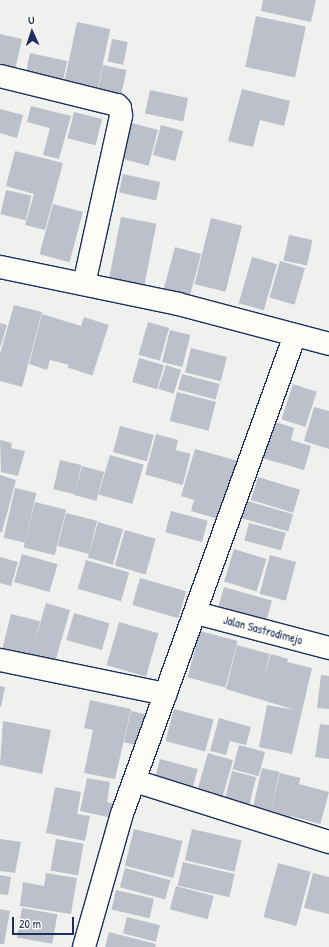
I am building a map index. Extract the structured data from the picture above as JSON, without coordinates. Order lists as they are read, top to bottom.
{
  "streets": {
    "street": ["Jalan Sastrodimejo"]
  },
  "scale_bar": "20 m",
  "north": "top"
}
